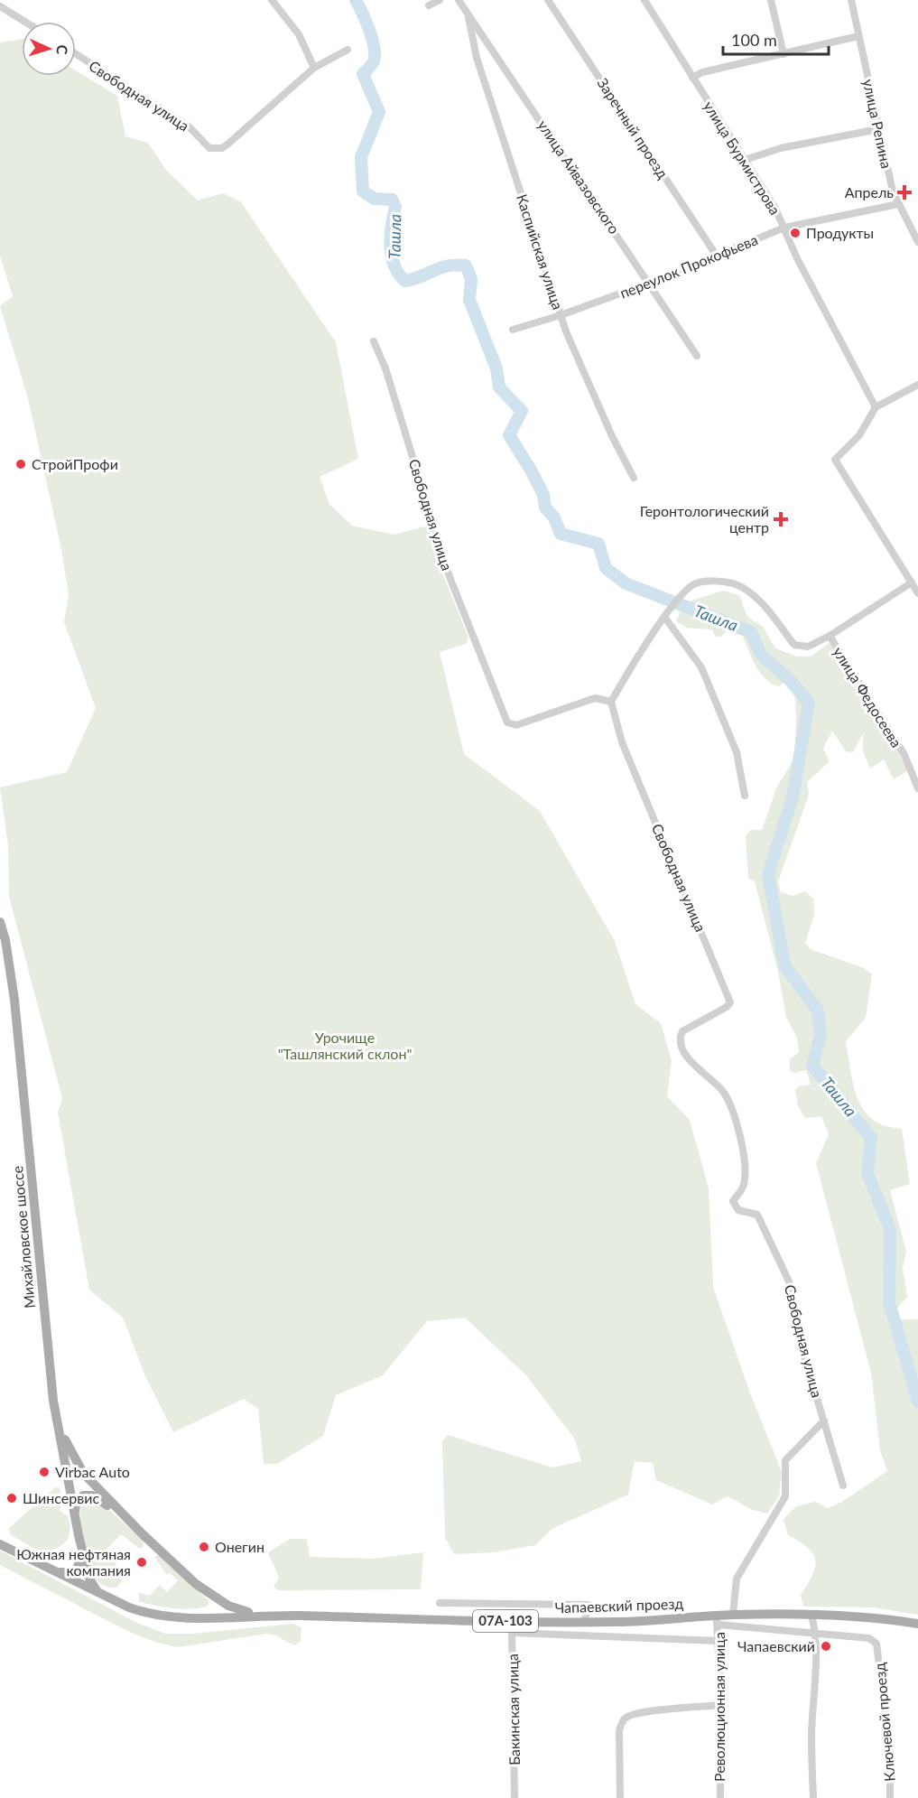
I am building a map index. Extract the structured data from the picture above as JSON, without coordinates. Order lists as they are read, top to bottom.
{
  "streets": {
    "main road": ["Михайловское шоссе", "Чапаевский проезд", "07А-103"],
    "street": [
      "Свободная улица",
      "улица Репина",
      "Заречный проезд",
      "улица Бурмистрова",
      "улица Айвазовского",
      "Каспийская улица",
      "переулок Прокофьева",
      "улица Федосеева",
      "Революционная улица",
      "Бакинская улица",
      "Ключевой проезд"
    ]
  },
  "crossings": [
    ["улица Репина", "переулок Прокофьева"],
    ["Заречный проезд", "переулок Прокофьева"],
    ["улица Бурмистрова", "переулок Прокофьева"],
    ["улица Айвазовского", "Каспийская улица"],
    ["улица Айвазовского", "переулок Прокофьева"],
    ["Каспийская улица", "переулок Прокофьева"],
    ["Михайловское шоссе", "Чапаевский проезд"],
    ["Михайловское шоссе", "07А-103"],
    ["Чапаевский проезд", "07А-103"],
    ["Чапаевский проезд", "Революционная улица"],
    ["Чапаевский проезд", "Бакинская улица"],
    ["Чапаевский проезд", "Ключевой проезд"],
    ["Революционная улица", "Ключевой проезд"]
  ],
  "water": ["Ташла"],
  "parks": ["Урочище \"Ташлянский склон\""],
  "places": {
    "health": ["Апрель", "Геронтологический центр"],
    "other": [
      "Продукты",
      "СтройПрофи",
      "Virbac Auto",
      "Шинсервис",
      "Онегин",
      "Южная нефтяная компания",
      "Чапаевский"
    ]
  },
  "scale_bar": "100 m",
  "north": "right"
}
